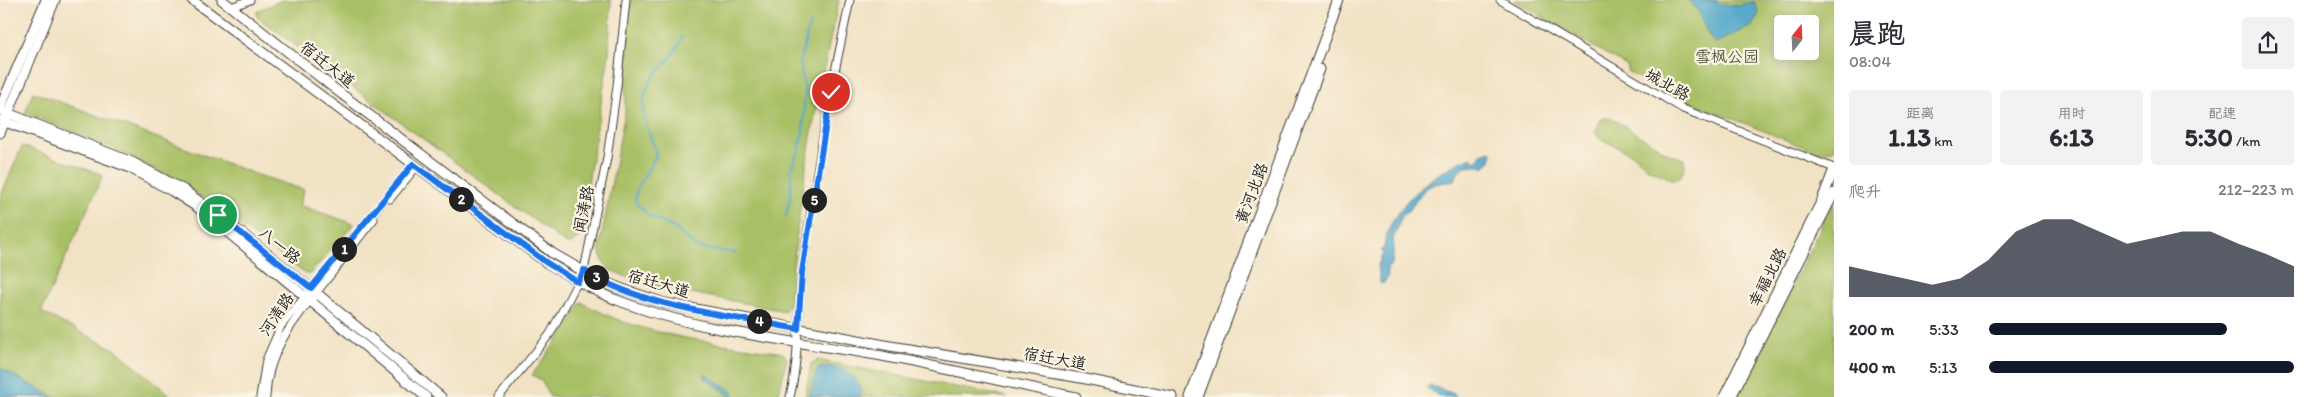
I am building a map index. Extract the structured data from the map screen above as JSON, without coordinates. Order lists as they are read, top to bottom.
{
  "streets": {
    "main road": [
      "宿迁大道",
      "黄河北路",
      "八一路",
      "幸福北路"
    ],
    "street": ["城北路", "闻涛路", "河清路"]
  },
  "crossings": [
    ["宿迁大道", "闻涛路"],
    ["宿迁大道", "河清路"],
    ["城北路", "幸福北路"],
    ["八一路", "河清路"]
  ],
  "parks": ["雪枫公园"],
  "north": "top",
  "page": {
    "heading": ["晨跑", "08:04"],
    "stats": [
      ["距离", "1.13 km"],
      ["用时", "6:13"],
      ["配速", "5:30 /km"]
    ],
    "chart": ["爬升", "212–223 m"],
    "pins": [
      "2",
      "5",
      "1",
      "3",
      "4"
    ],
    "list": [
      {
        "name": "200 m",
        "note": "5:33"
      },
      {
        "name": "400 m",
        "note": "5:13"
      }
    ]
  }
}
